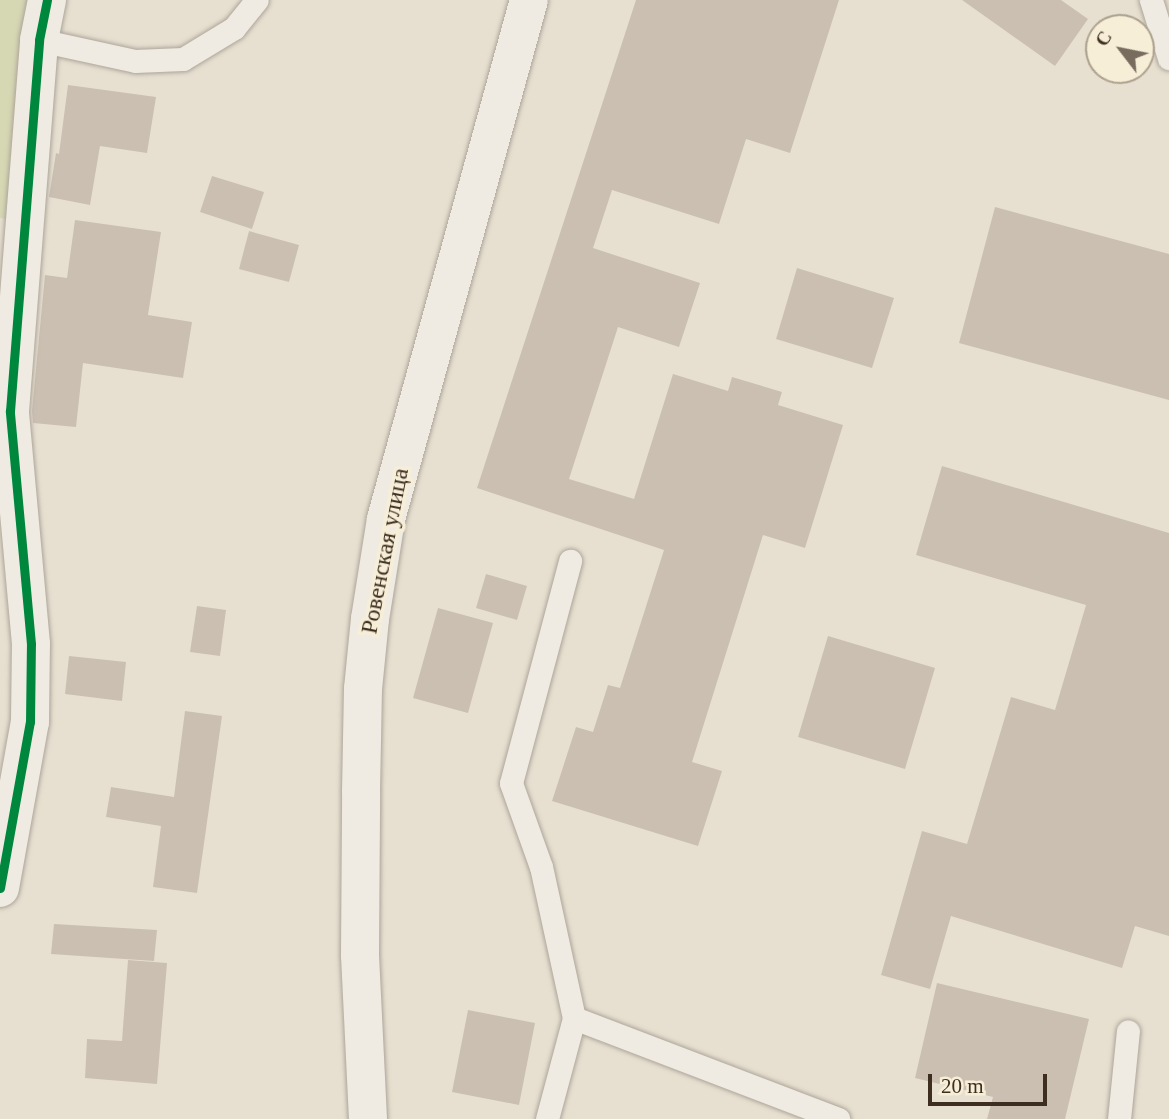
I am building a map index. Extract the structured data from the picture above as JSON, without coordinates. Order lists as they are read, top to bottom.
{
  "streets": {
    "main road": ["Ровенская улица"]
  },
  "scale_bar": "20 m",
  "north": "top left"
}
